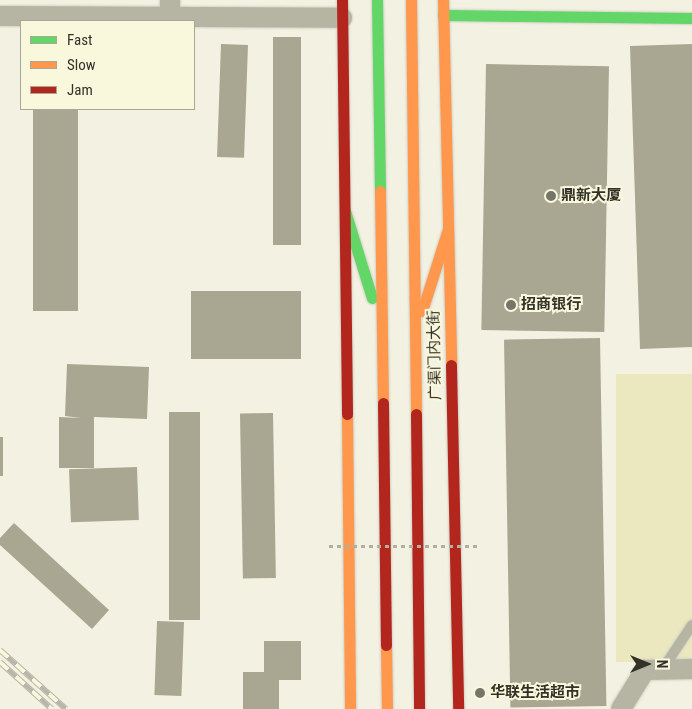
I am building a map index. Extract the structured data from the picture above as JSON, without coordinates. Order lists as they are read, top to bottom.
{
  "streets": {
    "main road": ["广渠门内大街"]
  },
  "places": ["鼎新大厦", "招商银行", "华联生活超市"],
  "legend": ["Fast", "Slow", "Jam"],
  "north": "right"
}
